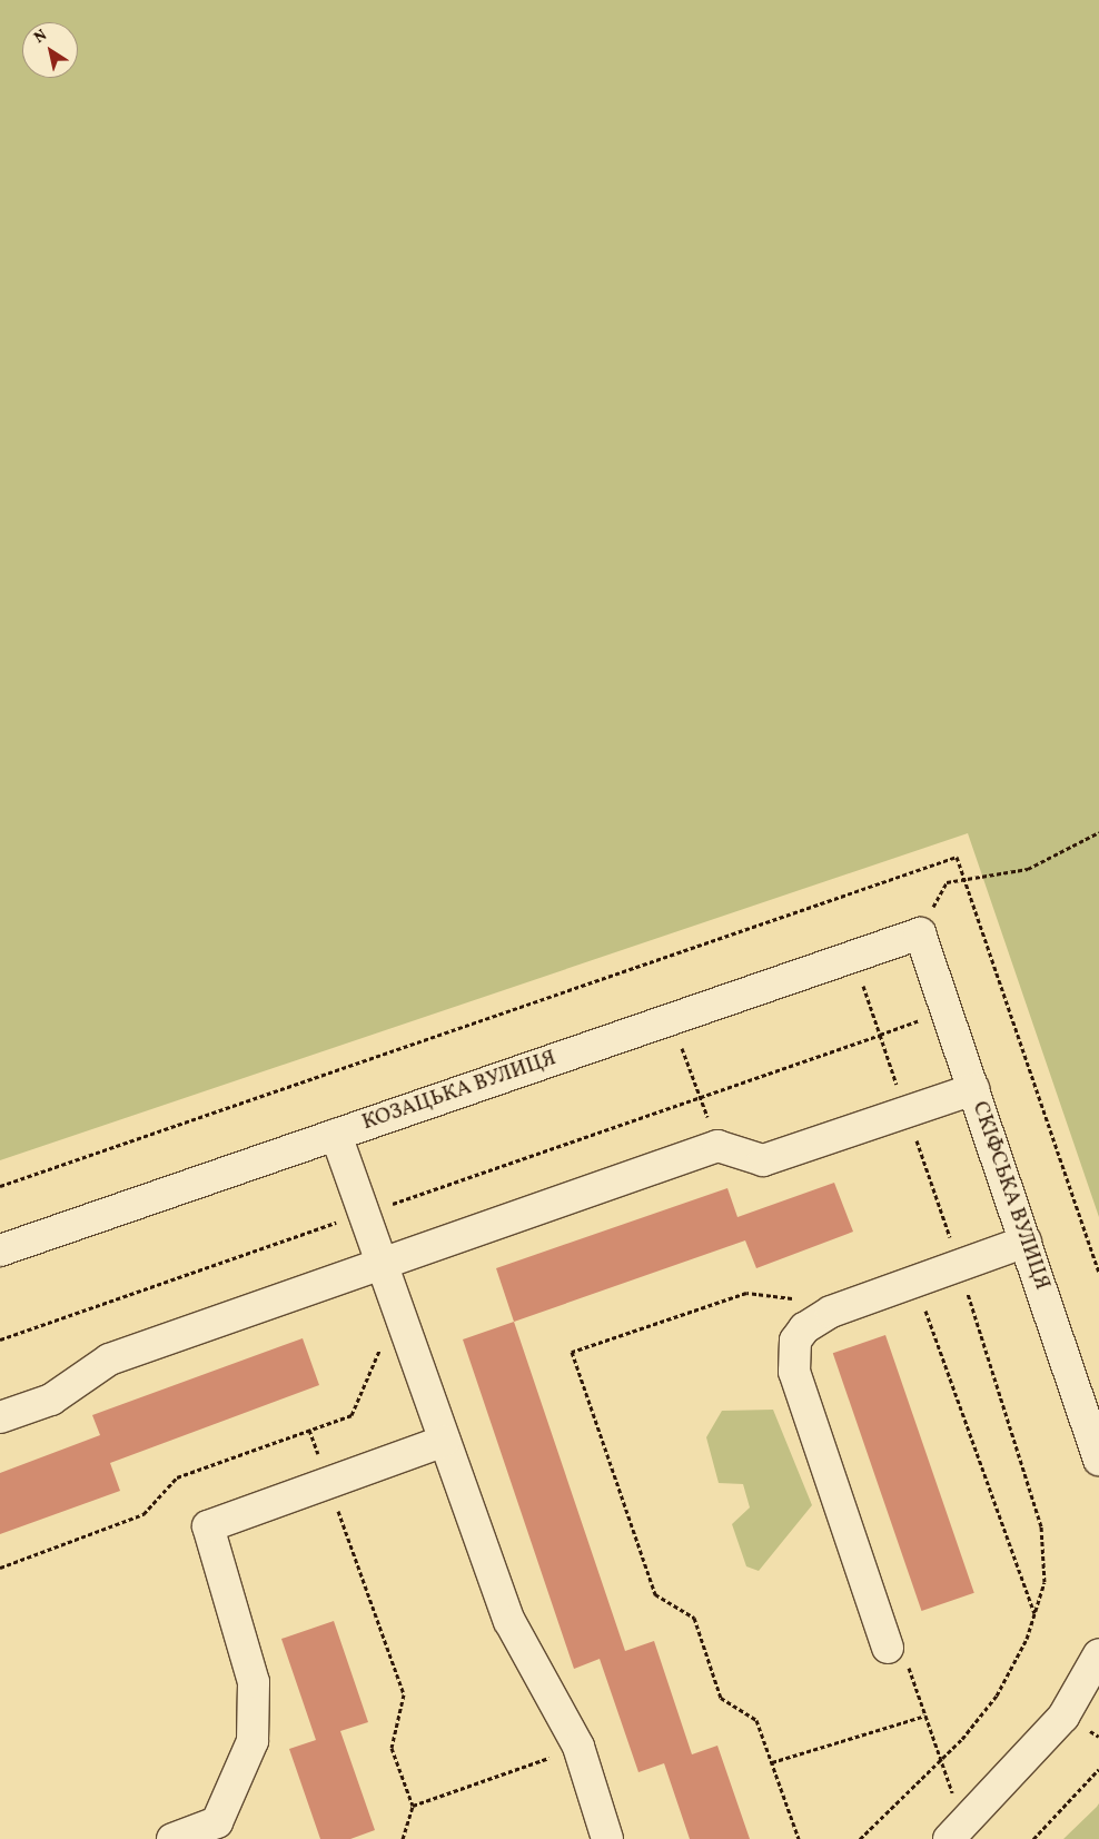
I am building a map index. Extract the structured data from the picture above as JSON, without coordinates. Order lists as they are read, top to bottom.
{
  "streets": {
    "street": ["КОЗАЦЬКА ВУЛИЦЯ", "СКІФСЬКА ВУЛИЦЯ"]
  },
  "crossings": [
    ["КОЗАЦЬКА ВУЛИЦЯ", "СКІФСЬКА ВУЛИЦЯ"]
  ],
  "north": "top left"
}
